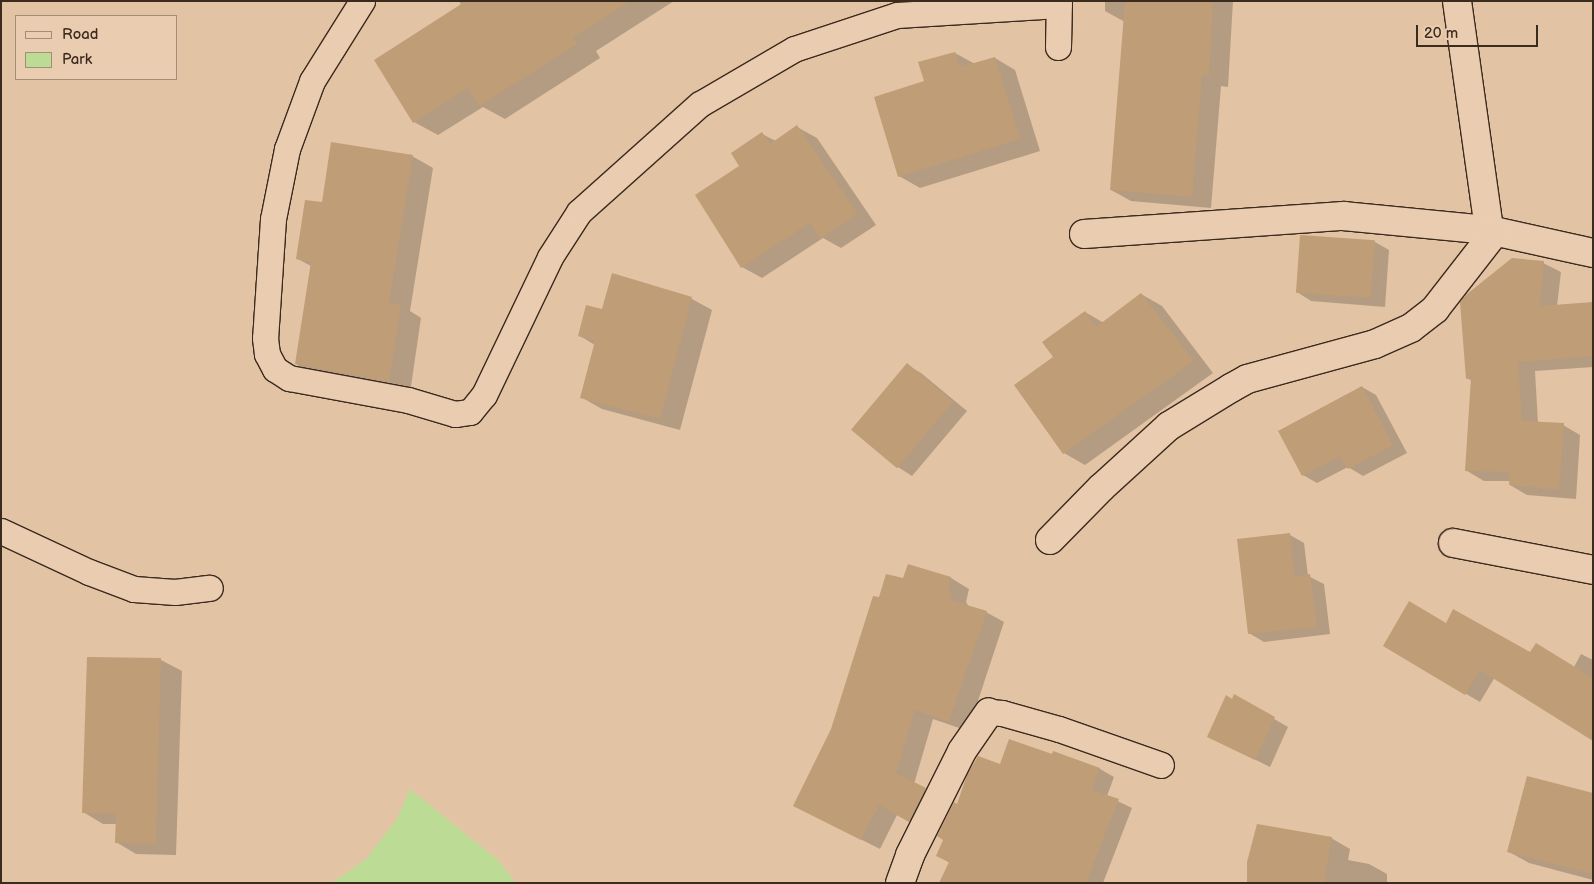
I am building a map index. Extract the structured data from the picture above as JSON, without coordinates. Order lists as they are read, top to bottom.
{
  "legend": ["Road", "Park"],
  "scale_bar": "20 m"
}
